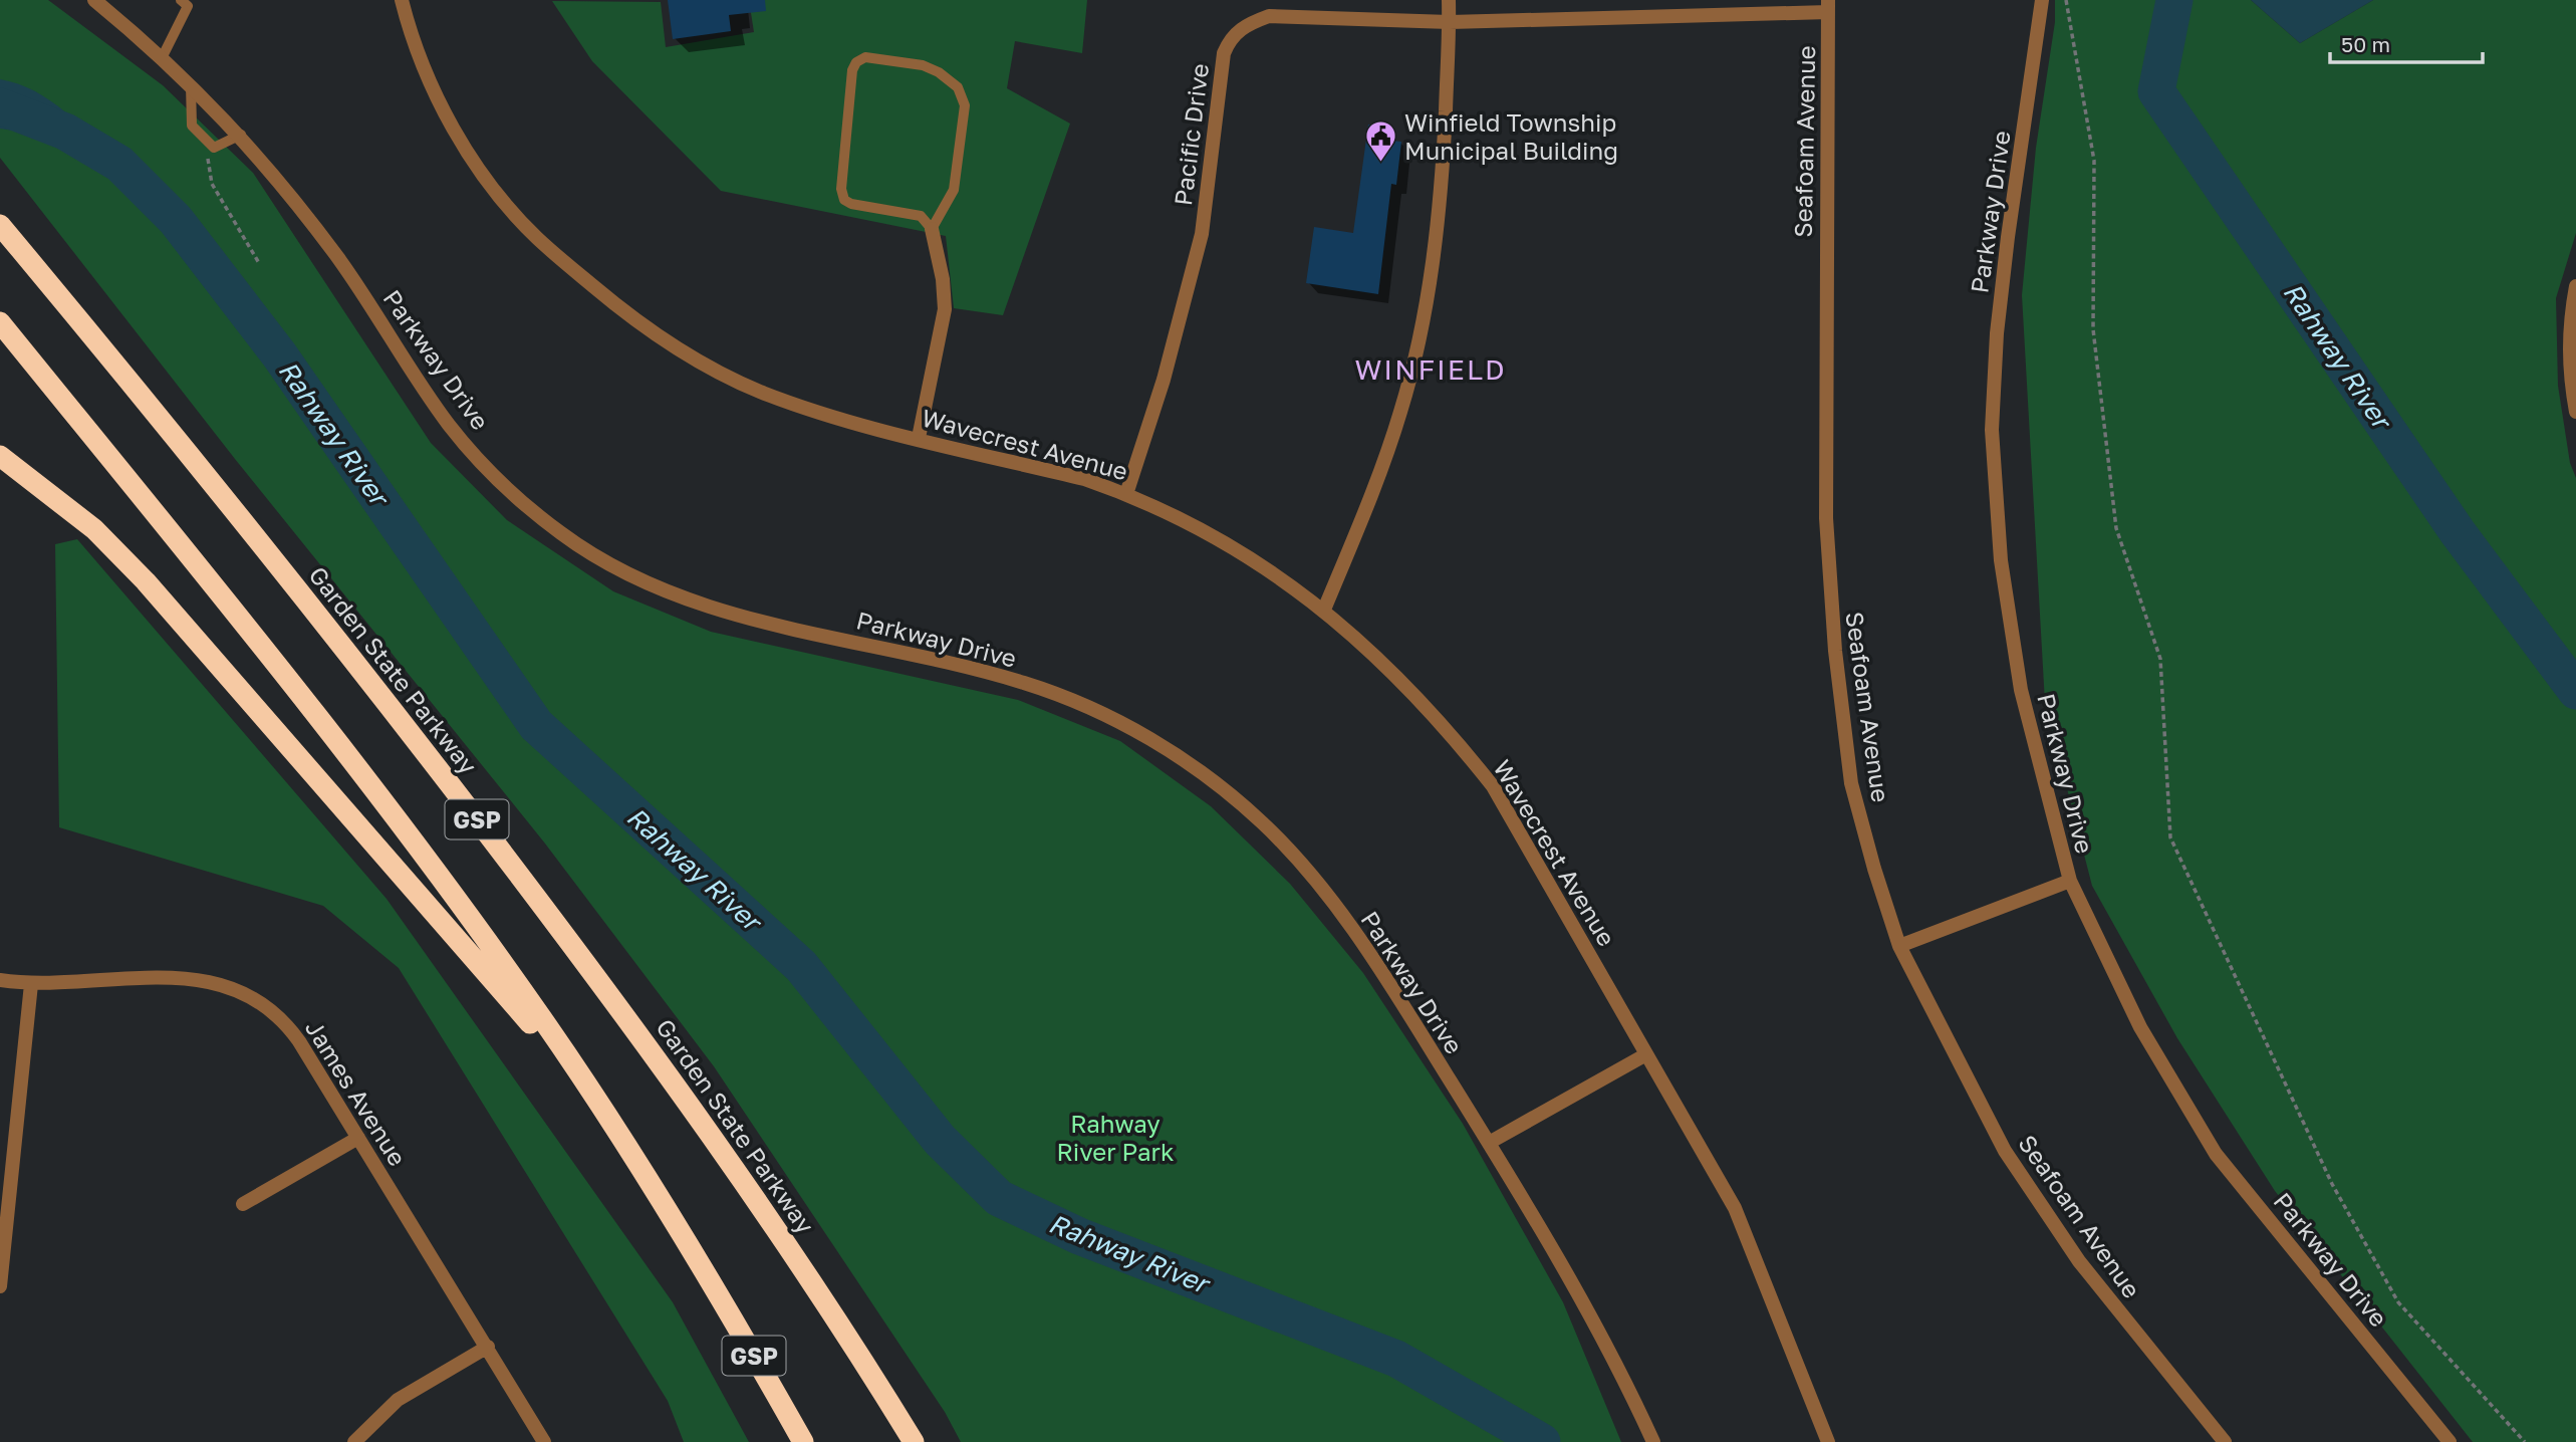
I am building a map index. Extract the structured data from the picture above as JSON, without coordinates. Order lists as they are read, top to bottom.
{
  "streets": {
    "highway": ["Garden State Parkway", "GSP"],
    "street": [
      "Pacific Drive",
      "Seafoam Avenue",
      "Parkway Drive",
      "Wavecrest Avenue",
      "James Avenue"
    ]
  },
  "crossings": [
    ["Pacific Drive", "Seafoam Avenue"],
    ["Pacific Drive", "Wavecrest Avenue"]
  ],
  "districts": ["WINFIELD"],
  "water": ["Rahway River"],
  "parks": ["Rahway River Park"],
  "places": {
    "public building": ["Winfield Township Municipal Building"]
  },
  "scale_bar": "50 m"
}
